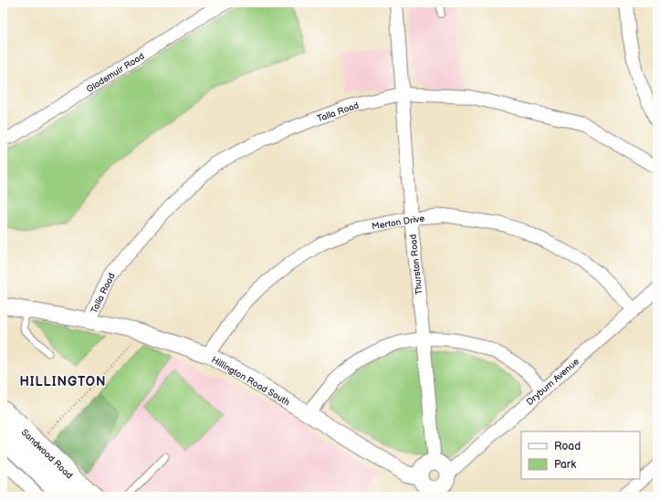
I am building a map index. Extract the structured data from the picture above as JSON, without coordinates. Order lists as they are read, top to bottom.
{
  "streets": {
    "main road": ["Sandwood Road"],
    "street": [
      "Gladsmuir Road",
      "Talla Road",
      "Merton Drive",
      "Thurston Road",
      "Hillington Road South",
      "Dryburn Avenue"
    ]
  },
  "crossings": [
    ["Talla Road", "Thurston Road"],
    ["Talla Road", "Hillington Road South"],
    ["Merton Drive", "Thurston Road"],
    ["Merton Drive", "Hillington Road South"],
    ["Merton Drive", "Dryburn Avenue"],
    ["Thurston Road", "Hillington Road South"],
    ["Thurston Road", "Dryburn Avenue"],
    ["Hillington Road South", "Dryburn Avenue"]
  ],
  "districts": ["HILLINGTON"],
  "legend": ["Road", "Park"]
}
